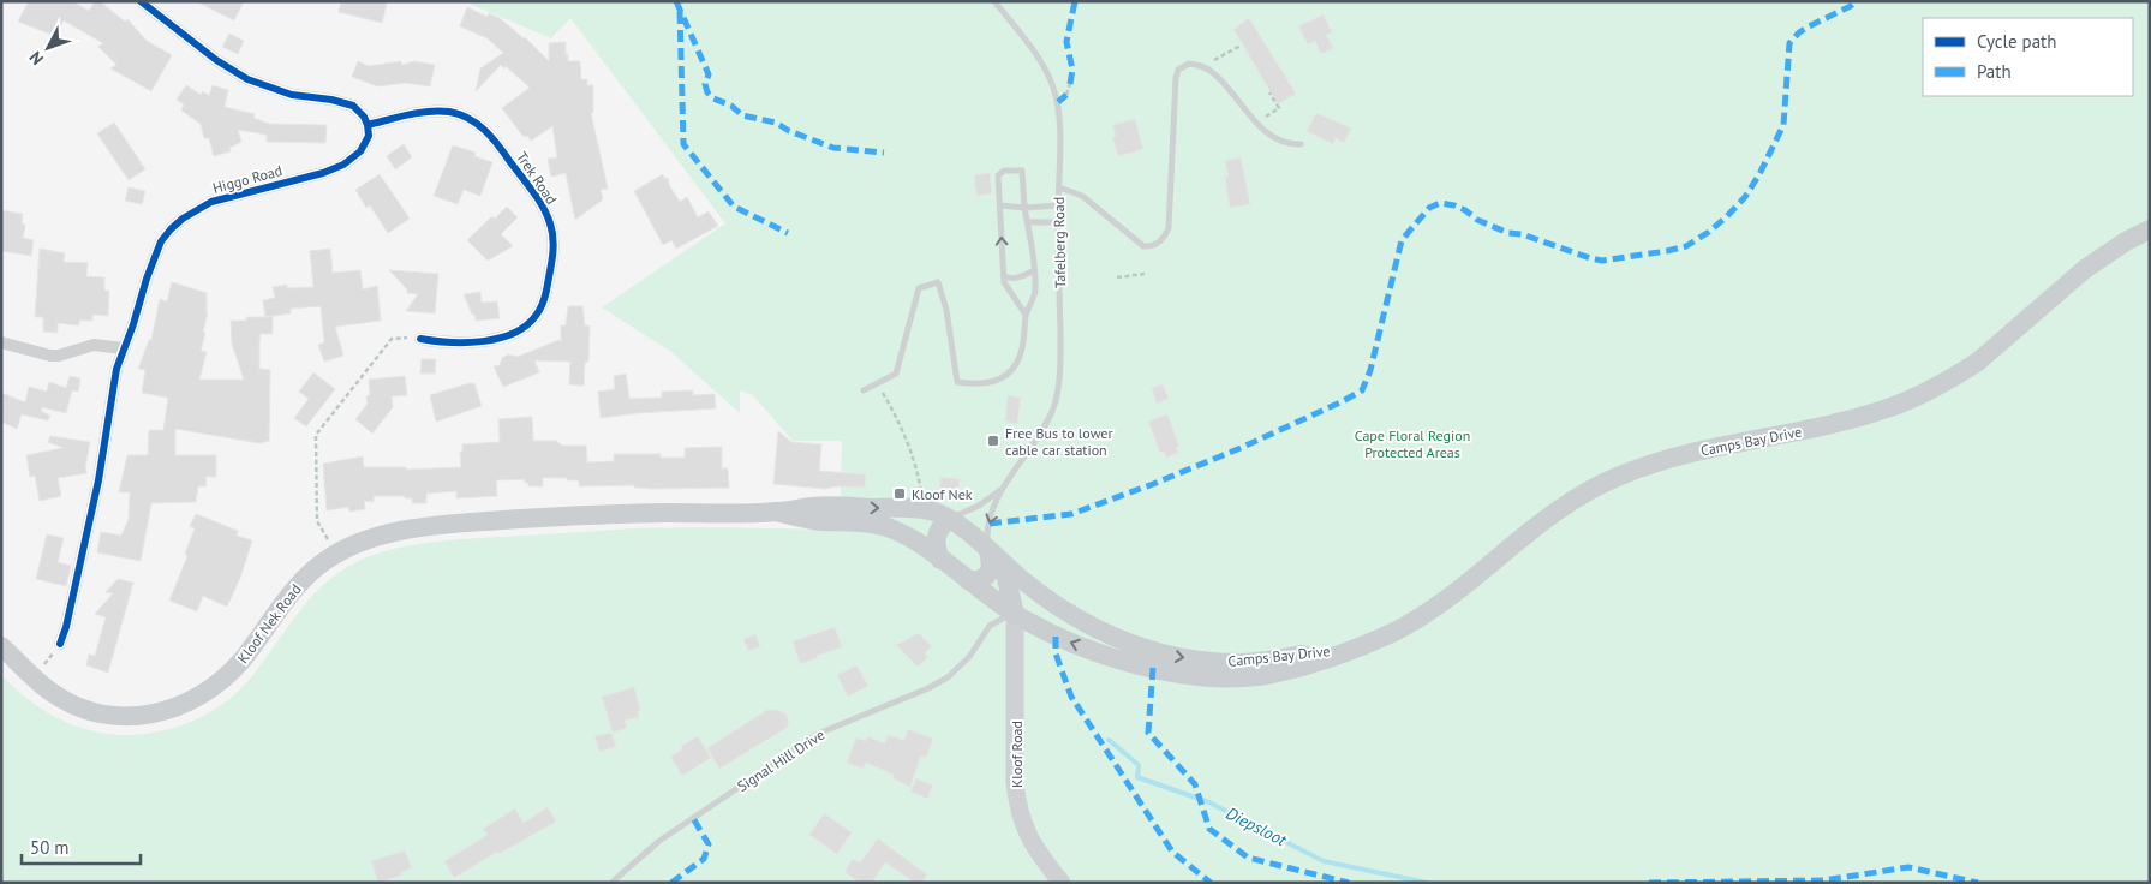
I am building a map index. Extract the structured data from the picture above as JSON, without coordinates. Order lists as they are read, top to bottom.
{
  "streets": {
    "main road": ["Camps Bay Drive", "Kloof Nek Road", "Kloof Road"],
    "street": ["Trek Road", "Higgo Road"],
    "lane": ["Tafelberg Road", "Signal Hill Drive"]
  },
  "crossings": [
    ["Trek Road", "Higgo Road"],
    ["Tafelberg Road", "Camps Bay Drive"],
    ["Tafelberg Road", "Kloof Nek Road"],
    ["Camps Bay Drive", "Kloof Nek Road"],
    ["Camps Bay Drive", "Kloof Road"],
    ["Camps Bay Drive", "Signal Hill Drive"],
    ["Kloof Road", "Signal Hill Drive"]
  ],
  "water": ["Diepsloot"],
  "parks": ["Cape Floral Region Protected Areas"],
  "places": {
    "transit": ["Free Bus to lower cable car station", "Kloof Nek"]
  },
  "legend": ["Cycle path", "Path"],
  "scale_bar": "50 m",
  "north": "bottom left"
}
